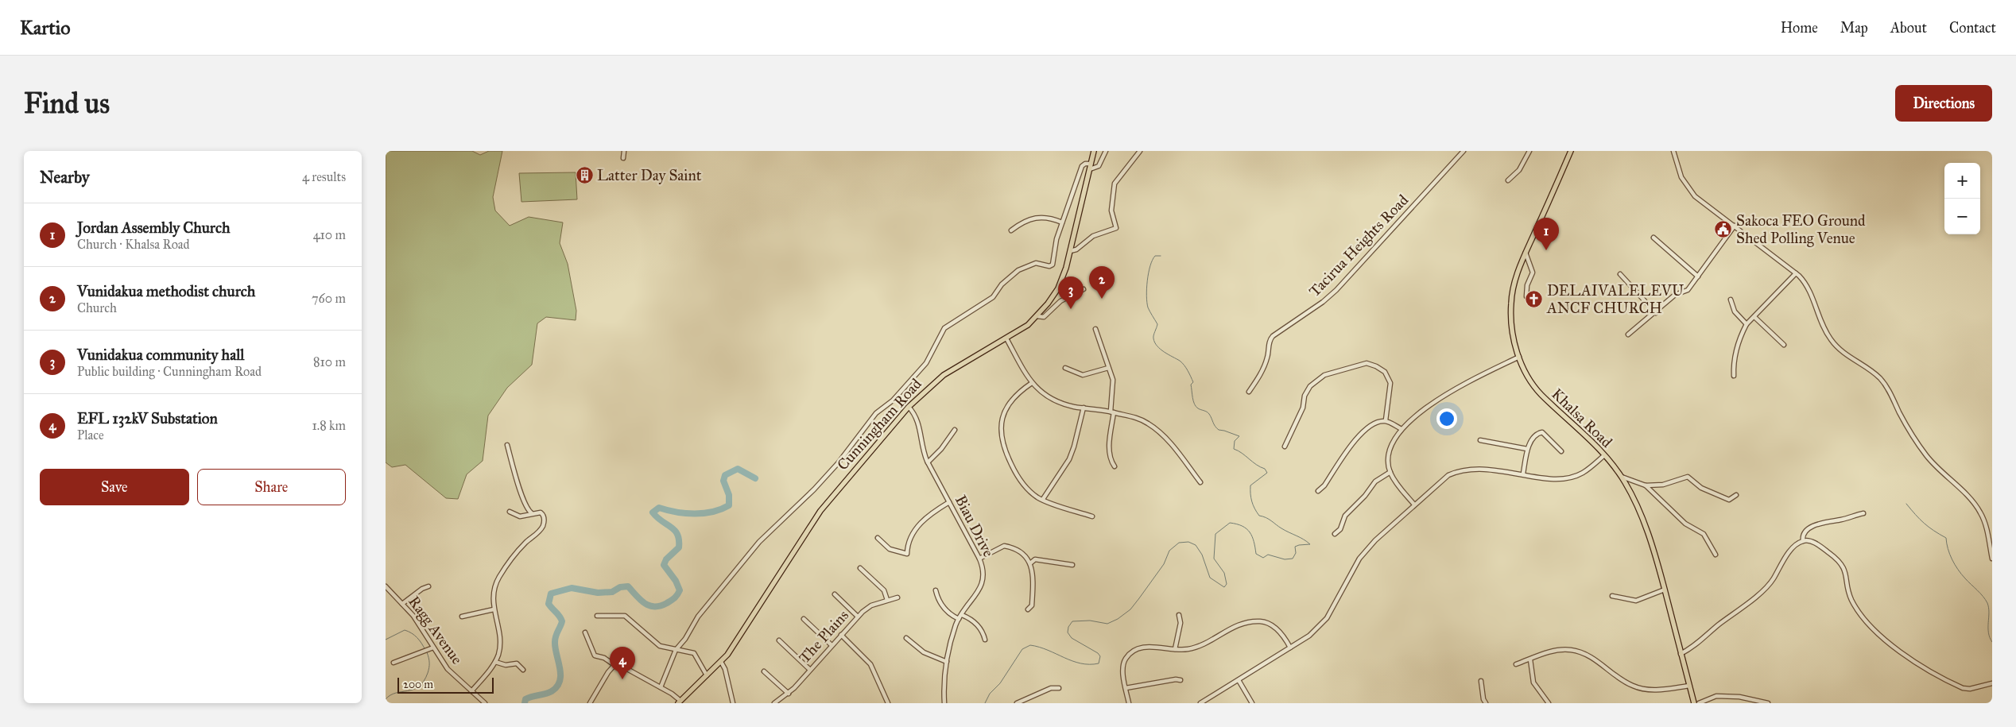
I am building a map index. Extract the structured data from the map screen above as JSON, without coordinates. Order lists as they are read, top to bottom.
{
  "streets": {
    "main road": ["Khalsa Road", "Cunningham Road"],
    "street": [
      "Tacirua Heights Road",
      "Biau Drive",
      "Ragg Avenue",
      "The Plains"
    ]
  },
  "crossings": [
    ["Cunningham Road", "Biau Drive"]
  ],
  "places": {
    "building": ["Latter Day Saint"],
    "public building": ["Sakoca FEO Ground Shed Polling Venue"],
    "church": ["DELAIVALELEVU ANCF CHURCH"]
  },
  "scale_bar": "200 m",
  "page": {
    "header": "Kartio",
    "nav": [
      "Home",
      "Map",
      "About",
      "Contact"
    ],
    "buttons": [
      "Directions",
      ["Save", "Share"]
    ],
    "title": "Find us",
    "heading": ["Nearby", "4 results"],
    "map_buttons": ["+", "−"],
    "list": [
      {
        "mark": "1",
        "name": "Jordan Assembly Church",
        "note": "Church · Khalsa Road",
        "value": "410 m"
      },
      {
        "mark": "2",
        "name": "Vunidakua methodist church",
        "note": "Church",
        "value": "760 m"
      },
      {
        "mark": "3",
        "name": "Vunidakua community hall",
        "note": "Public building · Cunningham Road",
        "value": "810 m"
      },
      {
        "mark": "4",
        "name": "EFL 132kV Substation",
        "note": "Place",
        "value": "1.8 km"
      }
    ],
    "pins": [
      "1",
      "2",
      "3",
      "4"
    ],
    "scale": "200 m"
  }
}
